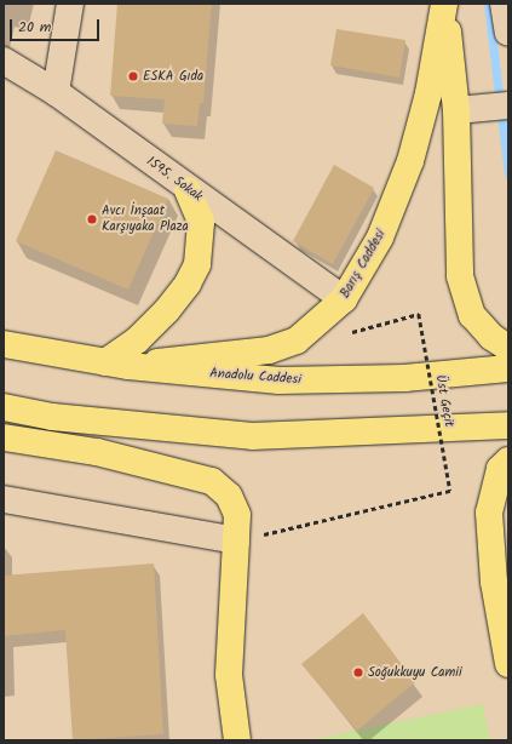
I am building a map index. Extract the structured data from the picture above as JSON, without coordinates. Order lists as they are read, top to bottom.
{
  "streets": {
    "main road": ["Barış Caddesi", "Anadolu Caddesi"],
    "street": ["1595. Sokak"],
    "path": ["Üst Geçit"]
  },
  "crossings": [
    ["1595. Sokak", "Barış Caddesi"],
    ["Barış Caddesi", "Anadolu Caddesi"]
  ],
  "places": ["ESKA Gıda", "Avcı İnşaat Karşıyaka Plaza", "Soğukkuyu Camii"],
  "scale_bar": "20 m"
}
